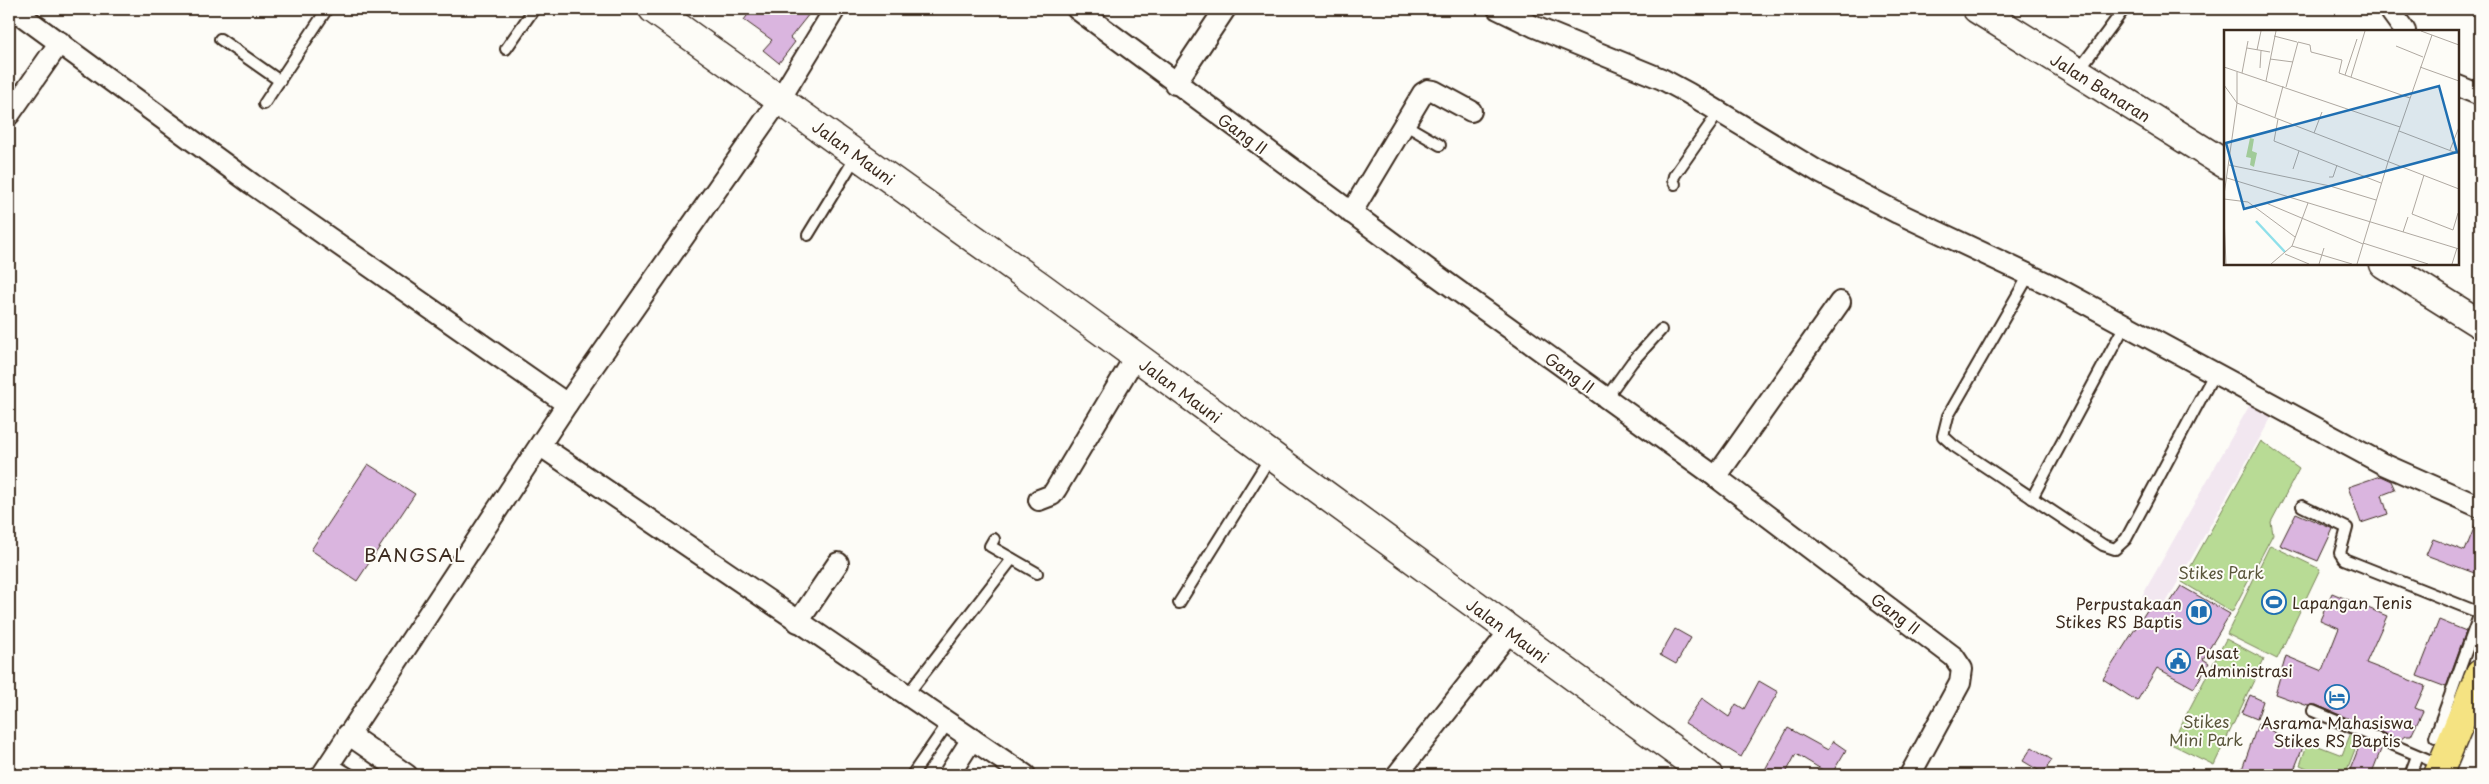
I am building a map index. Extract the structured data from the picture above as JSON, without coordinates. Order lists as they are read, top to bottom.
{
  "streets": {
    "main road": ["Jalan Banaran", "Jalan Mauni"],
    "street": ["Gang II"]
  },
  "districts": ["BANGSAL"],
  "parks": ["Stikes Park", "Stikes Mini Park"],
  "places": {
    "sports": ["Lapangan Tenis"],
    "library": ["Perpustakaan Stikes RS Baptis"],
    "public building": ["Pusat Administrasi"],
    "hotel": ["Asrama Mahasiswa Stikes RS Baptis"]
  }
}
